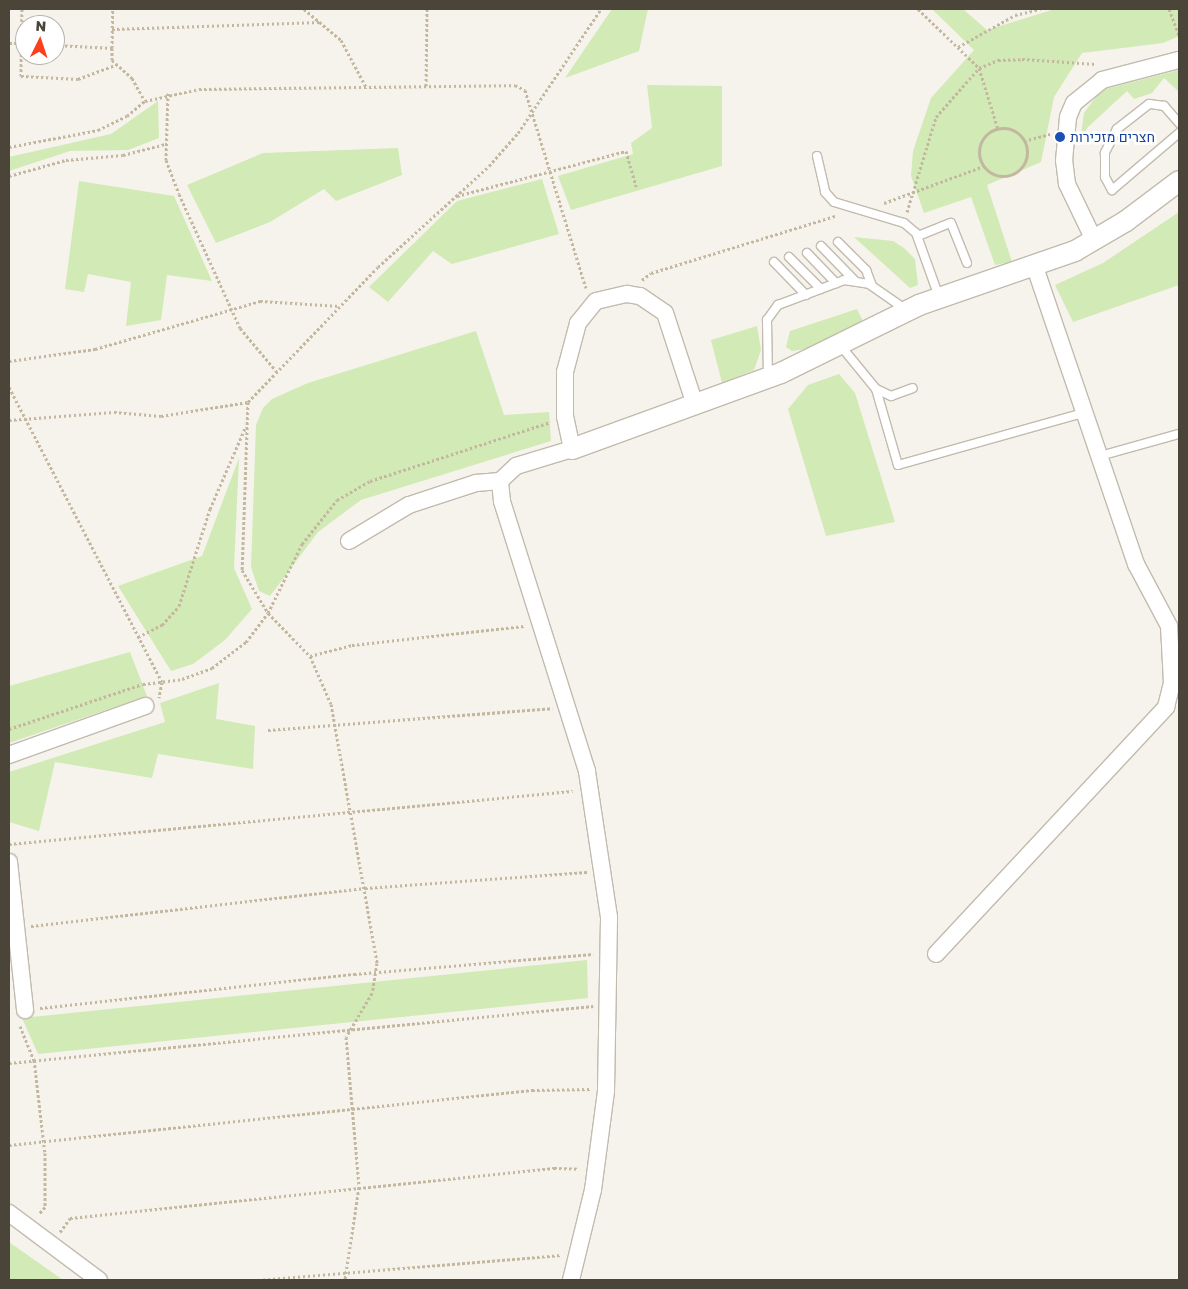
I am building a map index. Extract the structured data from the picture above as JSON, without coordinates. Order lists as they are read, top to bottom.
{
  "places": ["חצרים מזכירות"],
  "north": "top"
}
